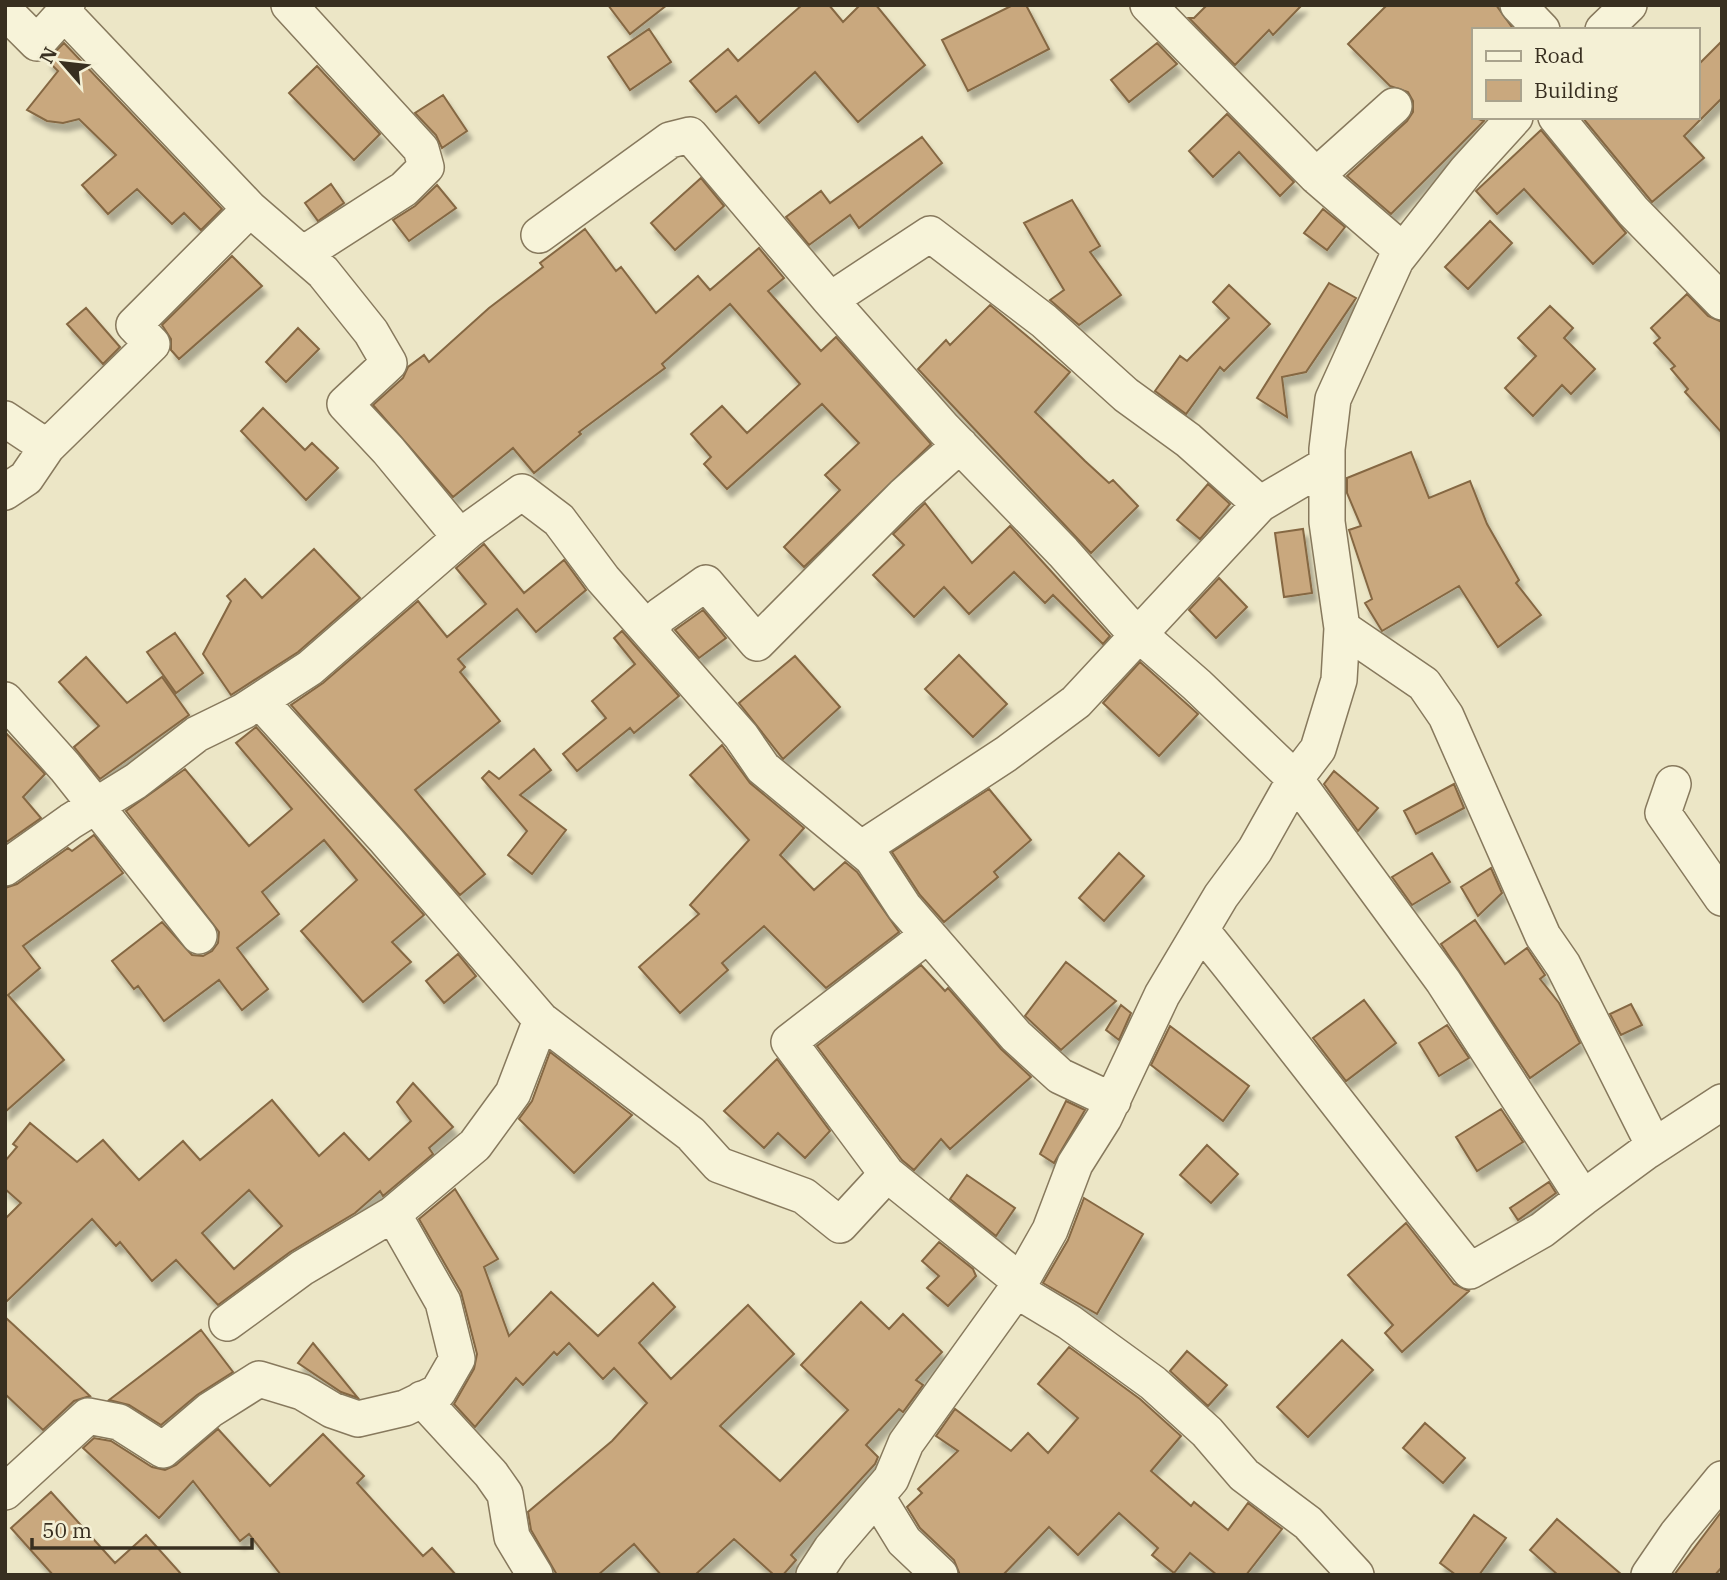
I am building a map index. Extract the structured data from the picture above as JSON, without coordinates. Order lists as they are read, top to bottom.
{
  "legend": ["Road", "Building"],
  "scale_bar": "50 m",
  "north": "top left"
}
